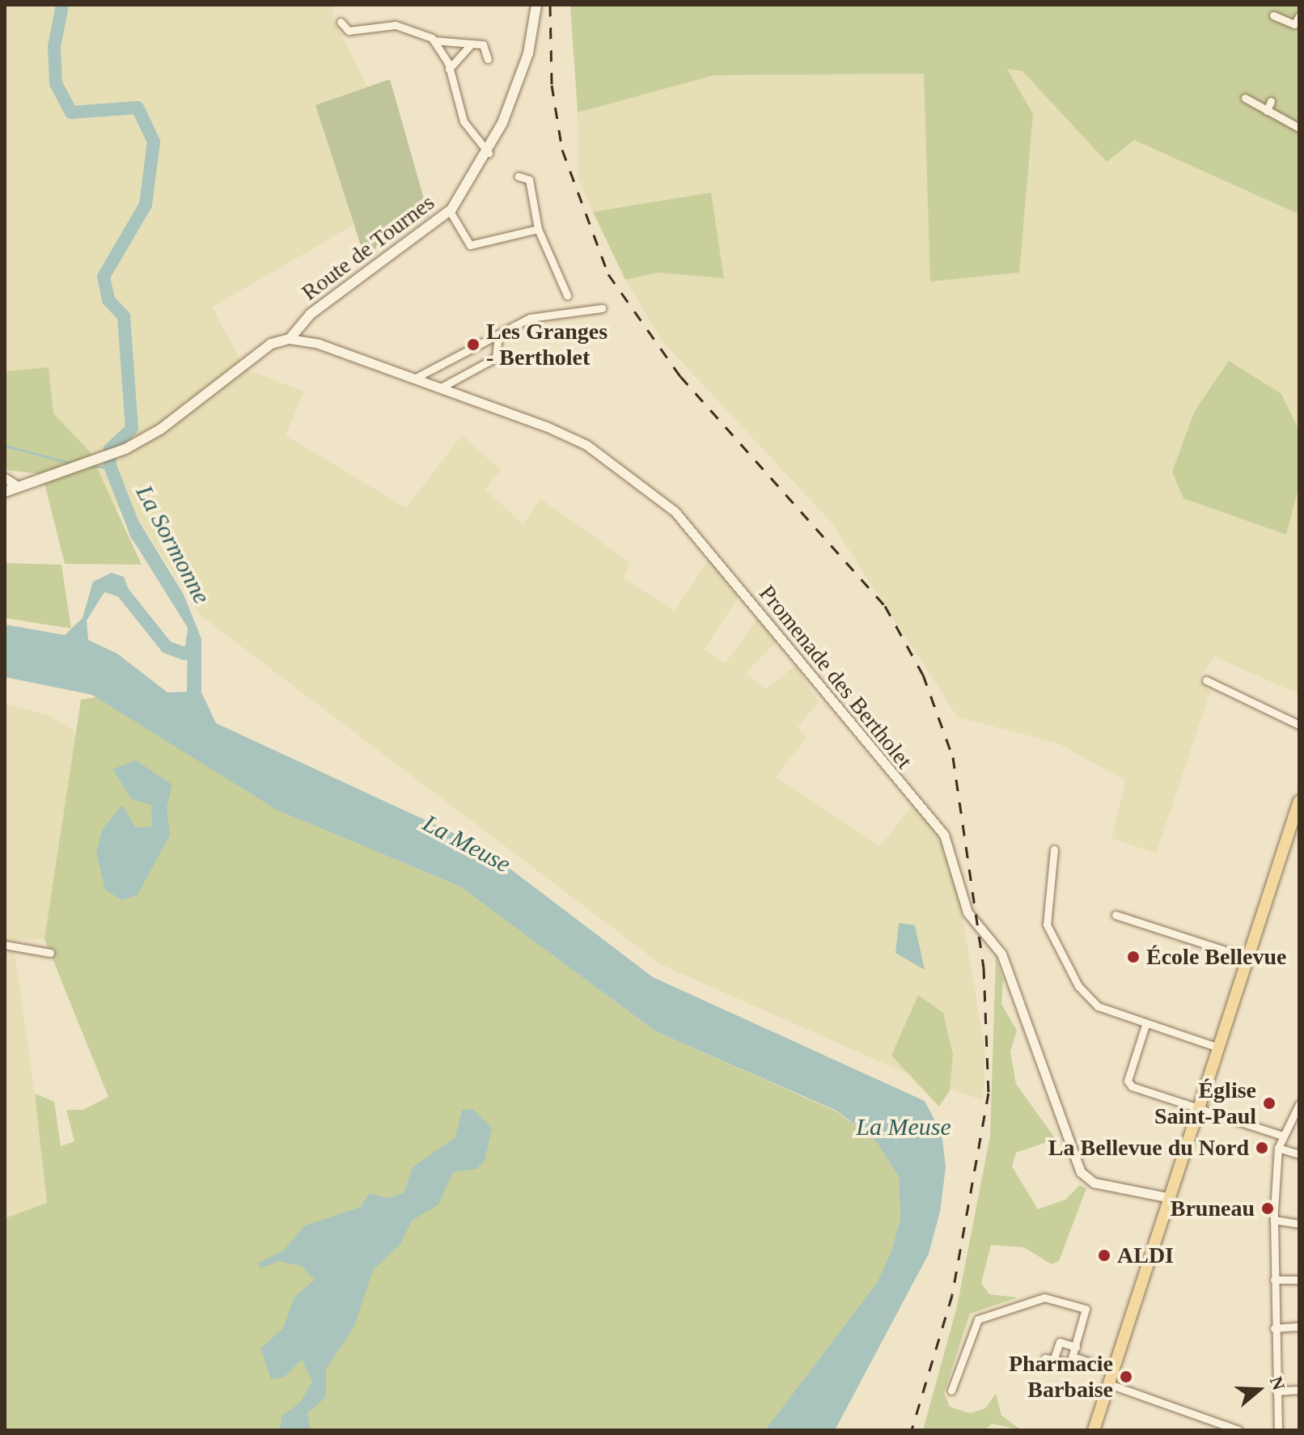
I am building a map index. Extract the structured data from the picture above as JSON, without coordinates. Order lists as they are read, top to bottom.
{
  "streets": {
    "main road": ["Route de Tournes"],
    "street": ["Promenade des Bertholet"]
  },
  "crossings": [
    ["Route de Tournes", "Promenade des Bertholet"]
  ],
  "water": ["La Sormonne", "La Meuse"],
  "places": [
    "Les Granges - Bertholet",
    "École Bellevue",
    "Église Saint-Paul",
    "La Bellevue du Nord",
    "Bruneau",
    "ALDI",
    "Pharmacie Barbaise"
  ],
  "north": "right"
}
